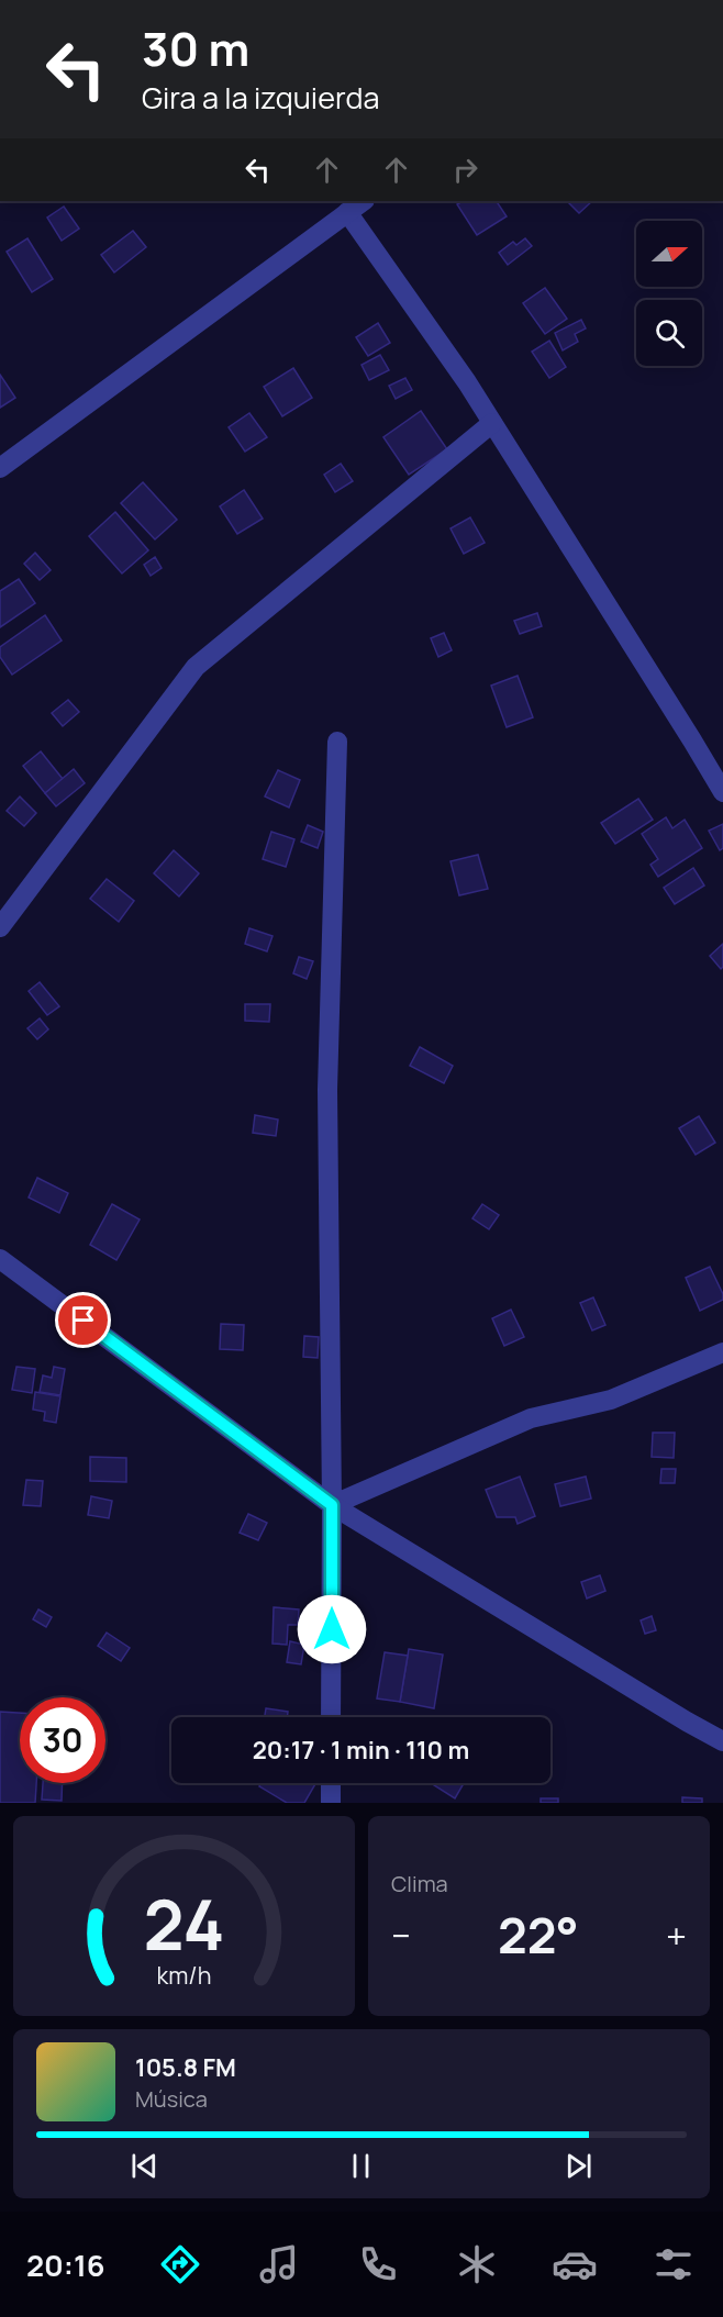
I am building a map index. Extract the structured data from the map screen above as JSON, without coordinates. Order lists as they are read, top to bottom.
{
  "north": "right",
  "page": {
    "turn": ["30 m", "Gira a la izquierda"],
    "limit": "30",
    "trip": "20:17 · 1 min · 110 m",
    "tile": "Clima",
    "heat": ["−", "22°", "+"],
    "song": ["105.8 FM", "Música"],
    "tabs": "20:16",
    "gauge": ["24", "km/h"]
  }
}
